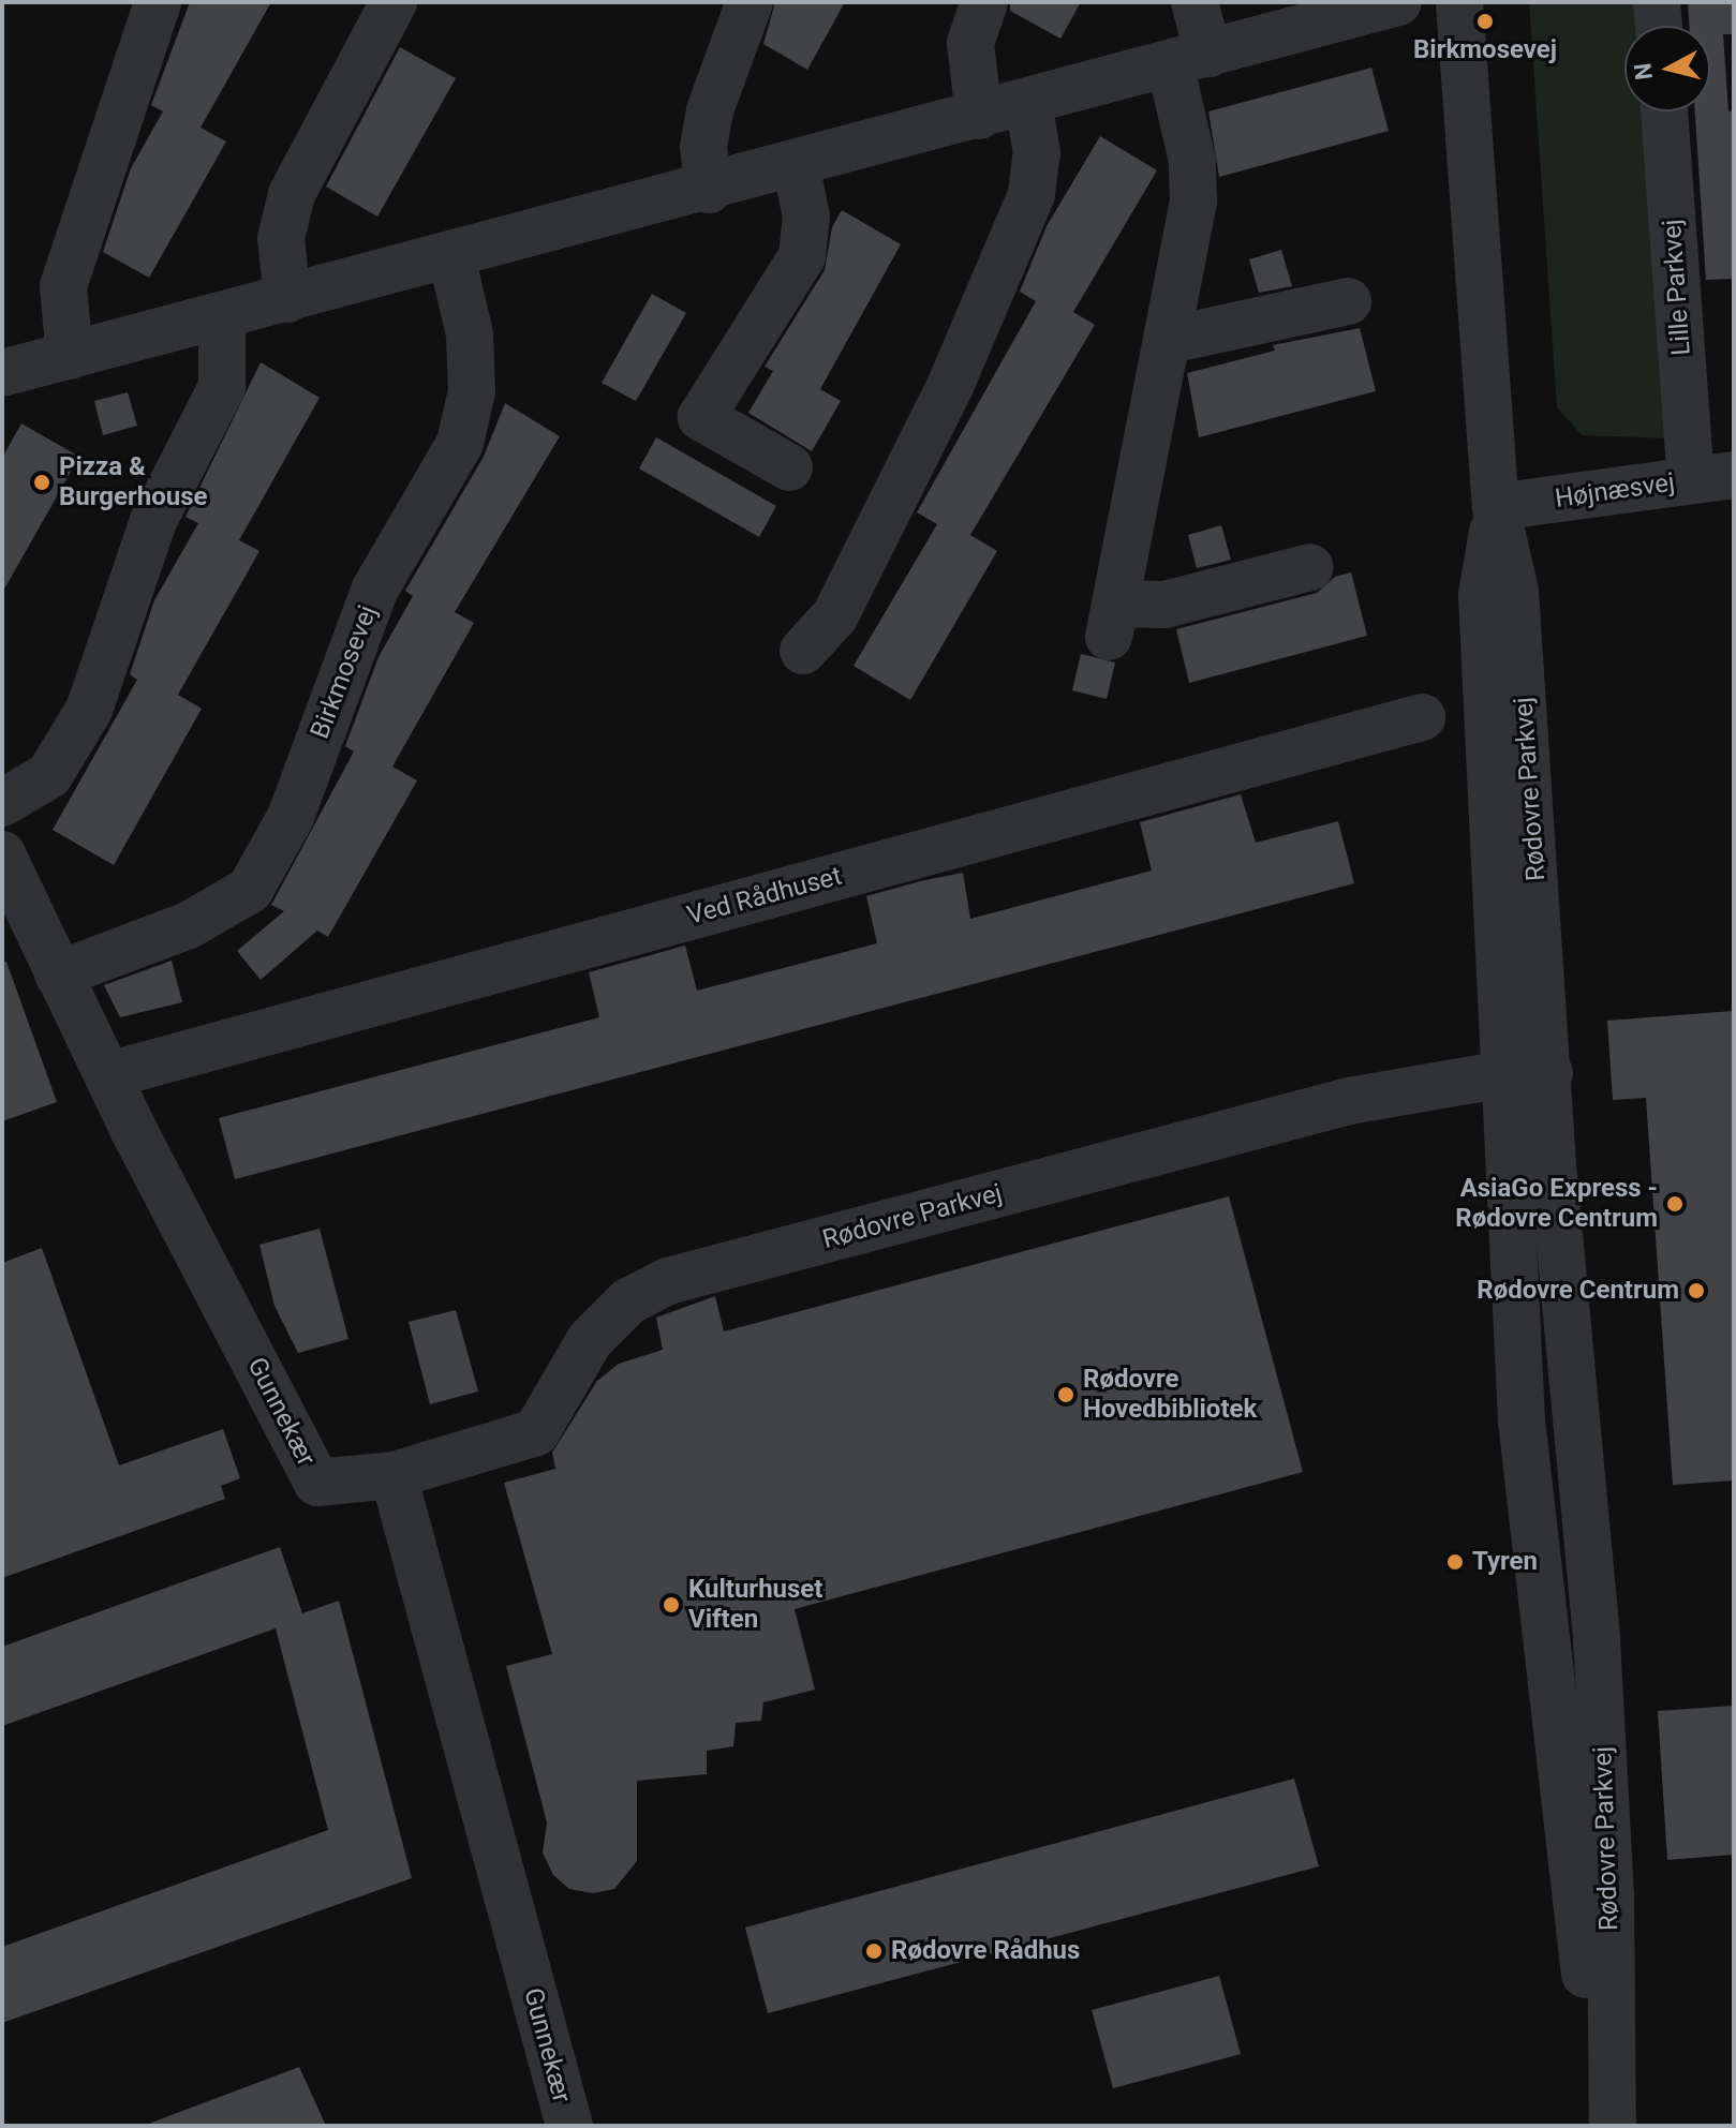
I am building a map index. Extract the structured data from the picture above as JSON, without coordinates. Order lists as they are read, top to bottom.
{
  "streets": {
    "street": [
      "Lille Parkvej",
      "Højnæsvej",
      "Birkmosevej",
      "Rødovre Parkvej",
      "Ved Rådhuset",
      "Gunnekær"
    ]
  },
  "crossings": [
    ["Lille Parkvej", "Højnæsvej"],
    ["Højnæsvej", "Rødovre Parkvej"],
    ["Birkmosevej", "Gunnekær"],
    ["Rødovre Parkvej", "Gunnekær"],
    ["Ved Rådhuset", "Gunnekær"]
  ],
  "places": [
    "Birkmosevej",
    "Pizza & Burgerhouse",
    "AsiaGo Express - Rødovre Centrum",
    "Rødovre Centrum",
    "Rødovre Hovedbibliotek",
    "Tyren",
    "Kulturhuset Viften",
    "Rødovre Rådhus"
  ],
  "north": "left"
}
